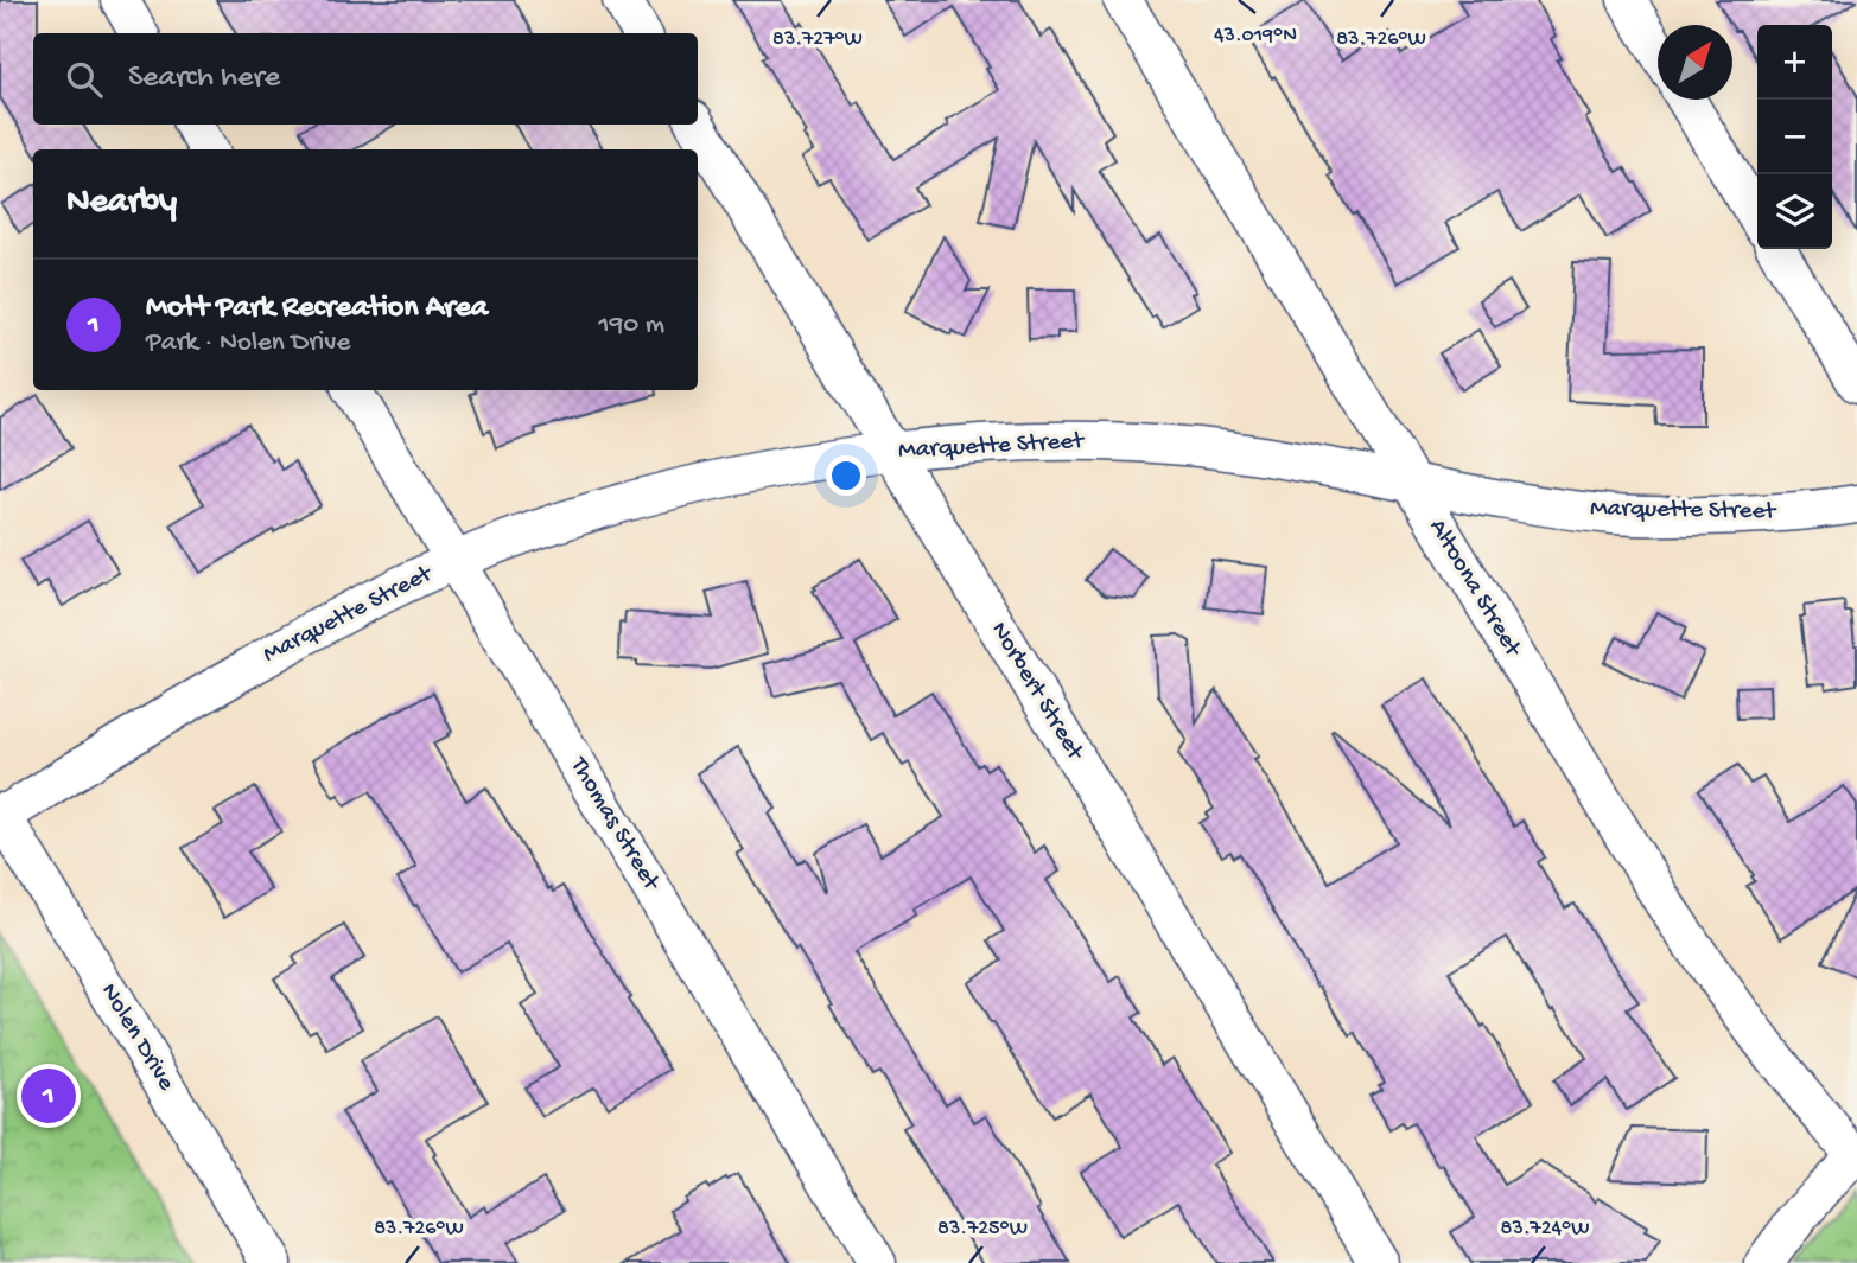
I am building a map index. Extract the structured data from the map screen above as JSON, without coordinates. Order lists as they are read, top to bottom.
{
  "streets": {
    "street": [
      "Marquette Street",
      "Altoona Street",
      "Norbert Street",
      "Thomas Street",
      "Nolen Drive"
    ]
  },
  "crossings": [
    ["Marquette Street", "Altoona Street"],
    ["Marquette Street", "Norbert Street"],
    ["Marquette Street", "Thomas Street"],
    ["Marquette Street", "Nolen Drive"]
  ],
  "north": "top right",
  "page": {
    "map_buttons": ["+", "−"],
    "search": "Search here",
    "heading": "Nearby",
    "list": [
      {
        "mark": "1",
        "name": "Mott Park Recreation Area",
        "note": "Park · Nolen Drive",
        "value": "190 m"
      }
    ],
    "pins": "1"
  },
  "coordinates": [
    "43.019°N",
    "83.726°W",
    "83.727°W",
    "83.725°W",
    "83.724°W"
  ]
}
